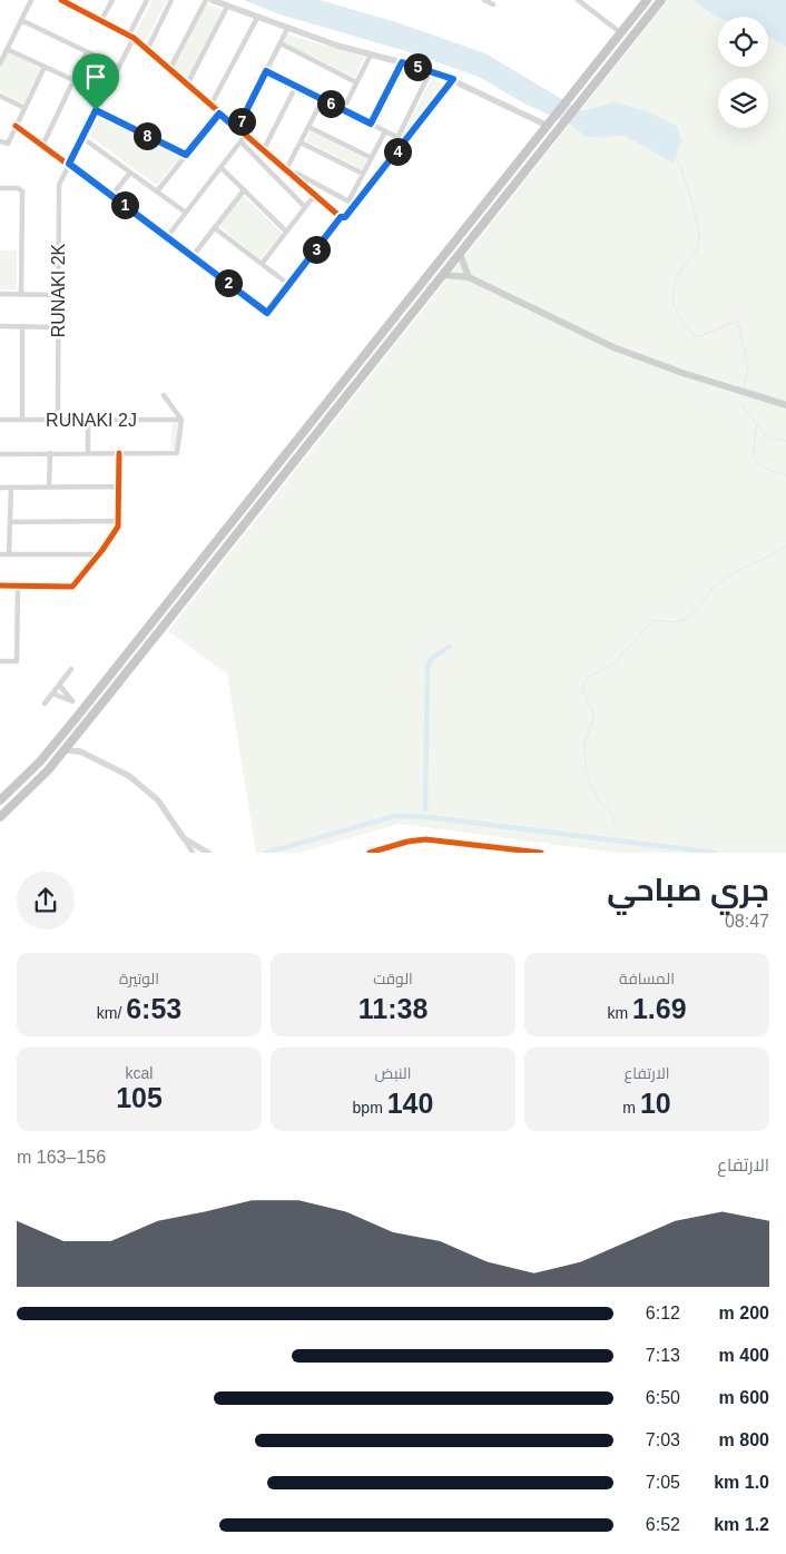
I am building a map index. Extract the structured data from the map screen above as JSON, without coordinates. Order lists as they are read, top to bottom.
{
  "streets": {
    "street": ["RUNAKI 2K", "RUNAKI 2J"]
  },
  "crossings": [
    ["RUNAKI 2K", "RUNAKI 2J"]
  ],
  "page": {
    "pins": [
      "5",
      "6",
      "7",
      "8",
      "4",
      "1",
      "3",
      "2"
    ],
    "heading": ["جري صباحي", "08:47"],
    "stats": [
      ["المسافة", "1.69 km"],
      ["الوقت", "11:38"],
      ["الوتيرة", "6:53 /km"],
      ["الارتفاع", "10 m"],
      ["النبض", "140 bpm"],
      ["kcal", "105"]
    ],
    "chart": ["الارتفاع", "156–163 m"],
    "list": [
      {
        "name": "200 m",
        "note": "6:12"
      },
      {
        "name": "400 m",
        "note": "7:13"
      },
      {
        "name": "600 m",
        "note": "6:50"
      },
      {
        "name": "800 m",
        "note": "7:03"
      },
      {
        "name": "1.0 km",
        "note": "7:05"
      },
      {
        "name": "1.2 km",
        "note": "6:52"
      }
    ]
  }
}
